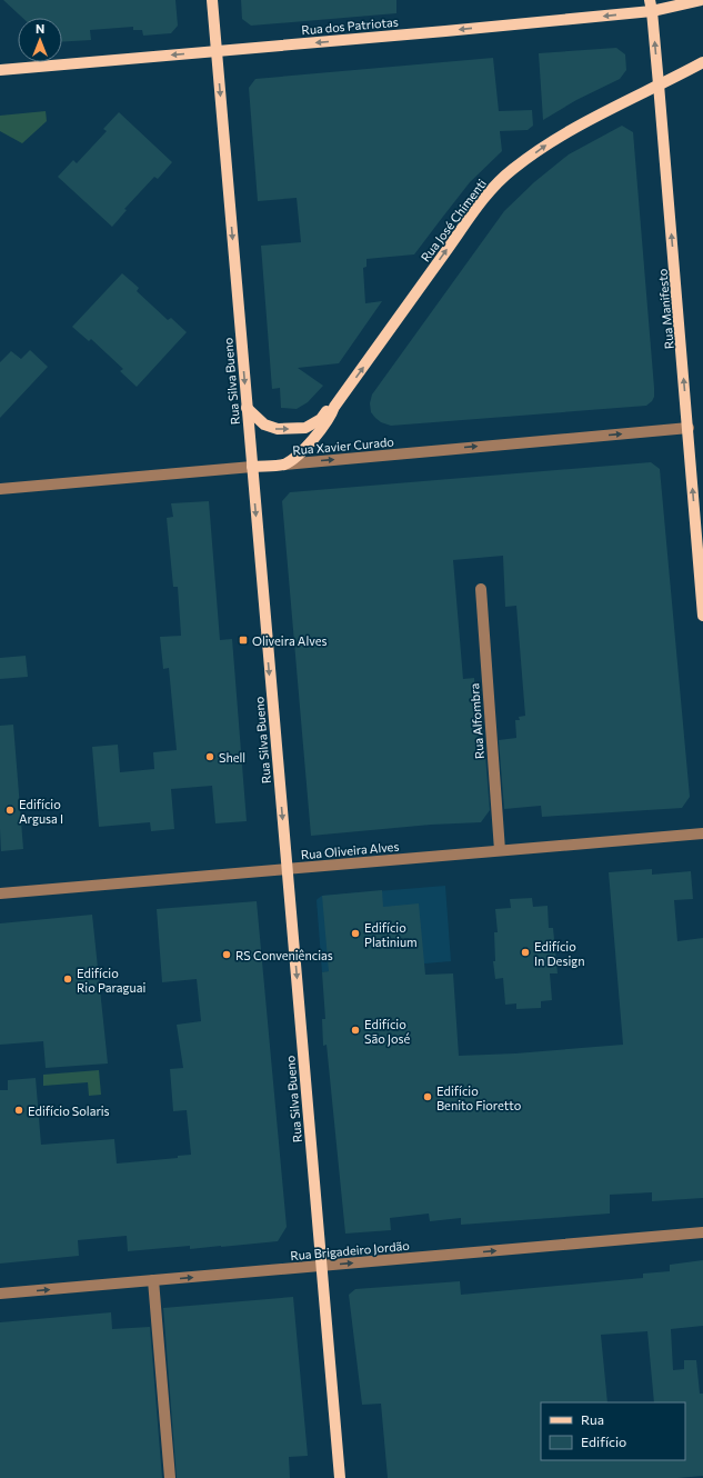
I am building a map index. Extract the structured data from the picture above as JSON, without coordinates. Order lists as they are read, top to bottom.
{
  "streets": {
    "main road": [
      "Rua dos Patriotas",
      "Rua José Chimenti",
      "Rua Manifesto",
      "Rua Silva Bueno",
      "Rua Xavier Curado"
    ],
    "street": ["Rua Alfombra", "Rua Oliveira Alves", "Rua Brigadeiro Jordão"]
  },
  "crossings": [
    ["Rua dos Patriotas", "Rua Manifesto"],
    ["Rua dos Patriotas", "Rua Silva Bueno"],
    ["Rua José Chimenti", "Rua Manifesto"],
    ["Rua José Chimenti", "Rua Silva Bueno"],
    ["Rua José Chimenti", "Rua Xavier Curado"],
    ["Rua Manifesto", "Rua Xavier Curado"],
    ["Rua Silva Bueno", "Rua Xavier Curado"],
    ["Rua Silva Bueno", "Rua Oliveira Alves"],
    ["Rua Silva Bueno", "Rua Brigadeiro Jordão"],
    ["Rua Alfombra", "Rua Oliveira Alves"]
  ],
  "one_way": [
    "Rua dos Patriotas",
    "Rua José Chimenti",
    "Rua Manifesto",
    "Rua Silva Bueno",
    "Rua Xavier Curado",
    "Rua Brigadeiro Jordão"
  ],
  "places": {
    "transit": ["Oliveira Alves"],
    "other": [
      "Shell",
      "Edifício Argusa I",
      "Edifício Platinium",
      "Edifício In Design",
      "RS Conveniências",
      "Edifício Rio Paraguai",
      "Edifício São José",
      "Edifício Benito Fioretto",
      "Edifício Solaris"
    ]
  },
  "legend": ["Rua", "Edifício"],
  "north": "top"
}
